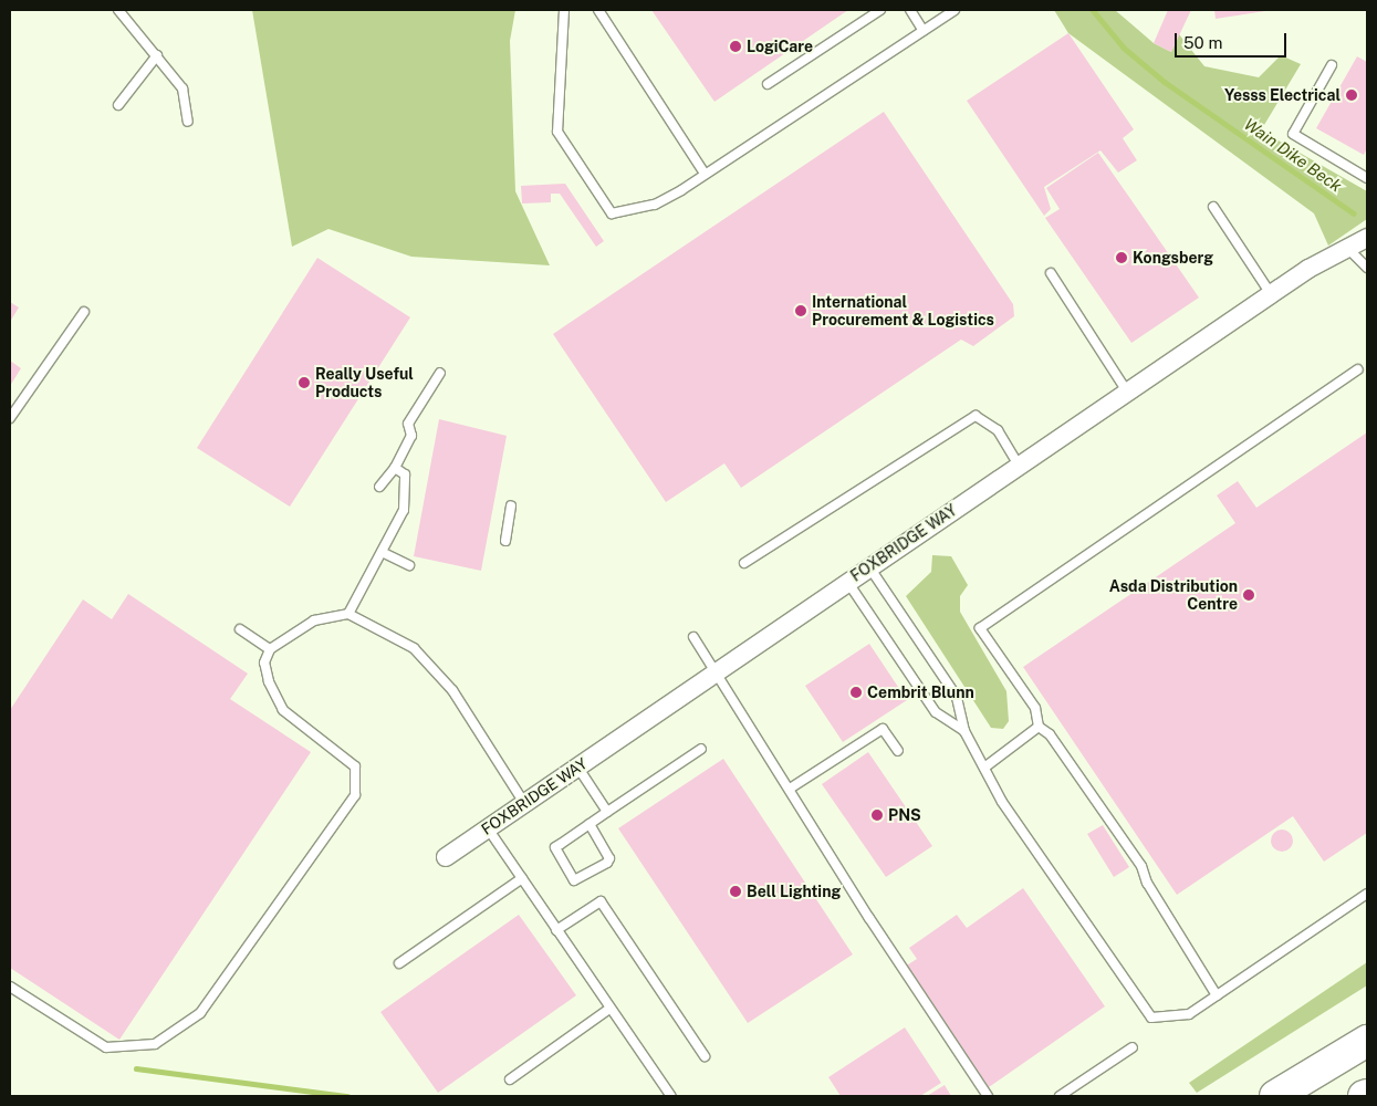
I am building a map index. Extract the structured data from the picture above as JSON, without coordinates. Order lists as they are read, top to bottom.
{
  "streets": {
    "street": ["FOXBRIDGE WAY"]
  },
  "water": ["Wain Dike Beck"],
  "places": [
    "LogiCare",
    "Yesss Electrical",
    "Kongsberg",
    "International Procurement & Logistics",
    "Really Useful Products",
    "Asda Distribution Centre",
    "Cembrit Blunn",
    "PNS",
    "Bell Lighting"
  ],
  "scale_bar": "50 m"
}
